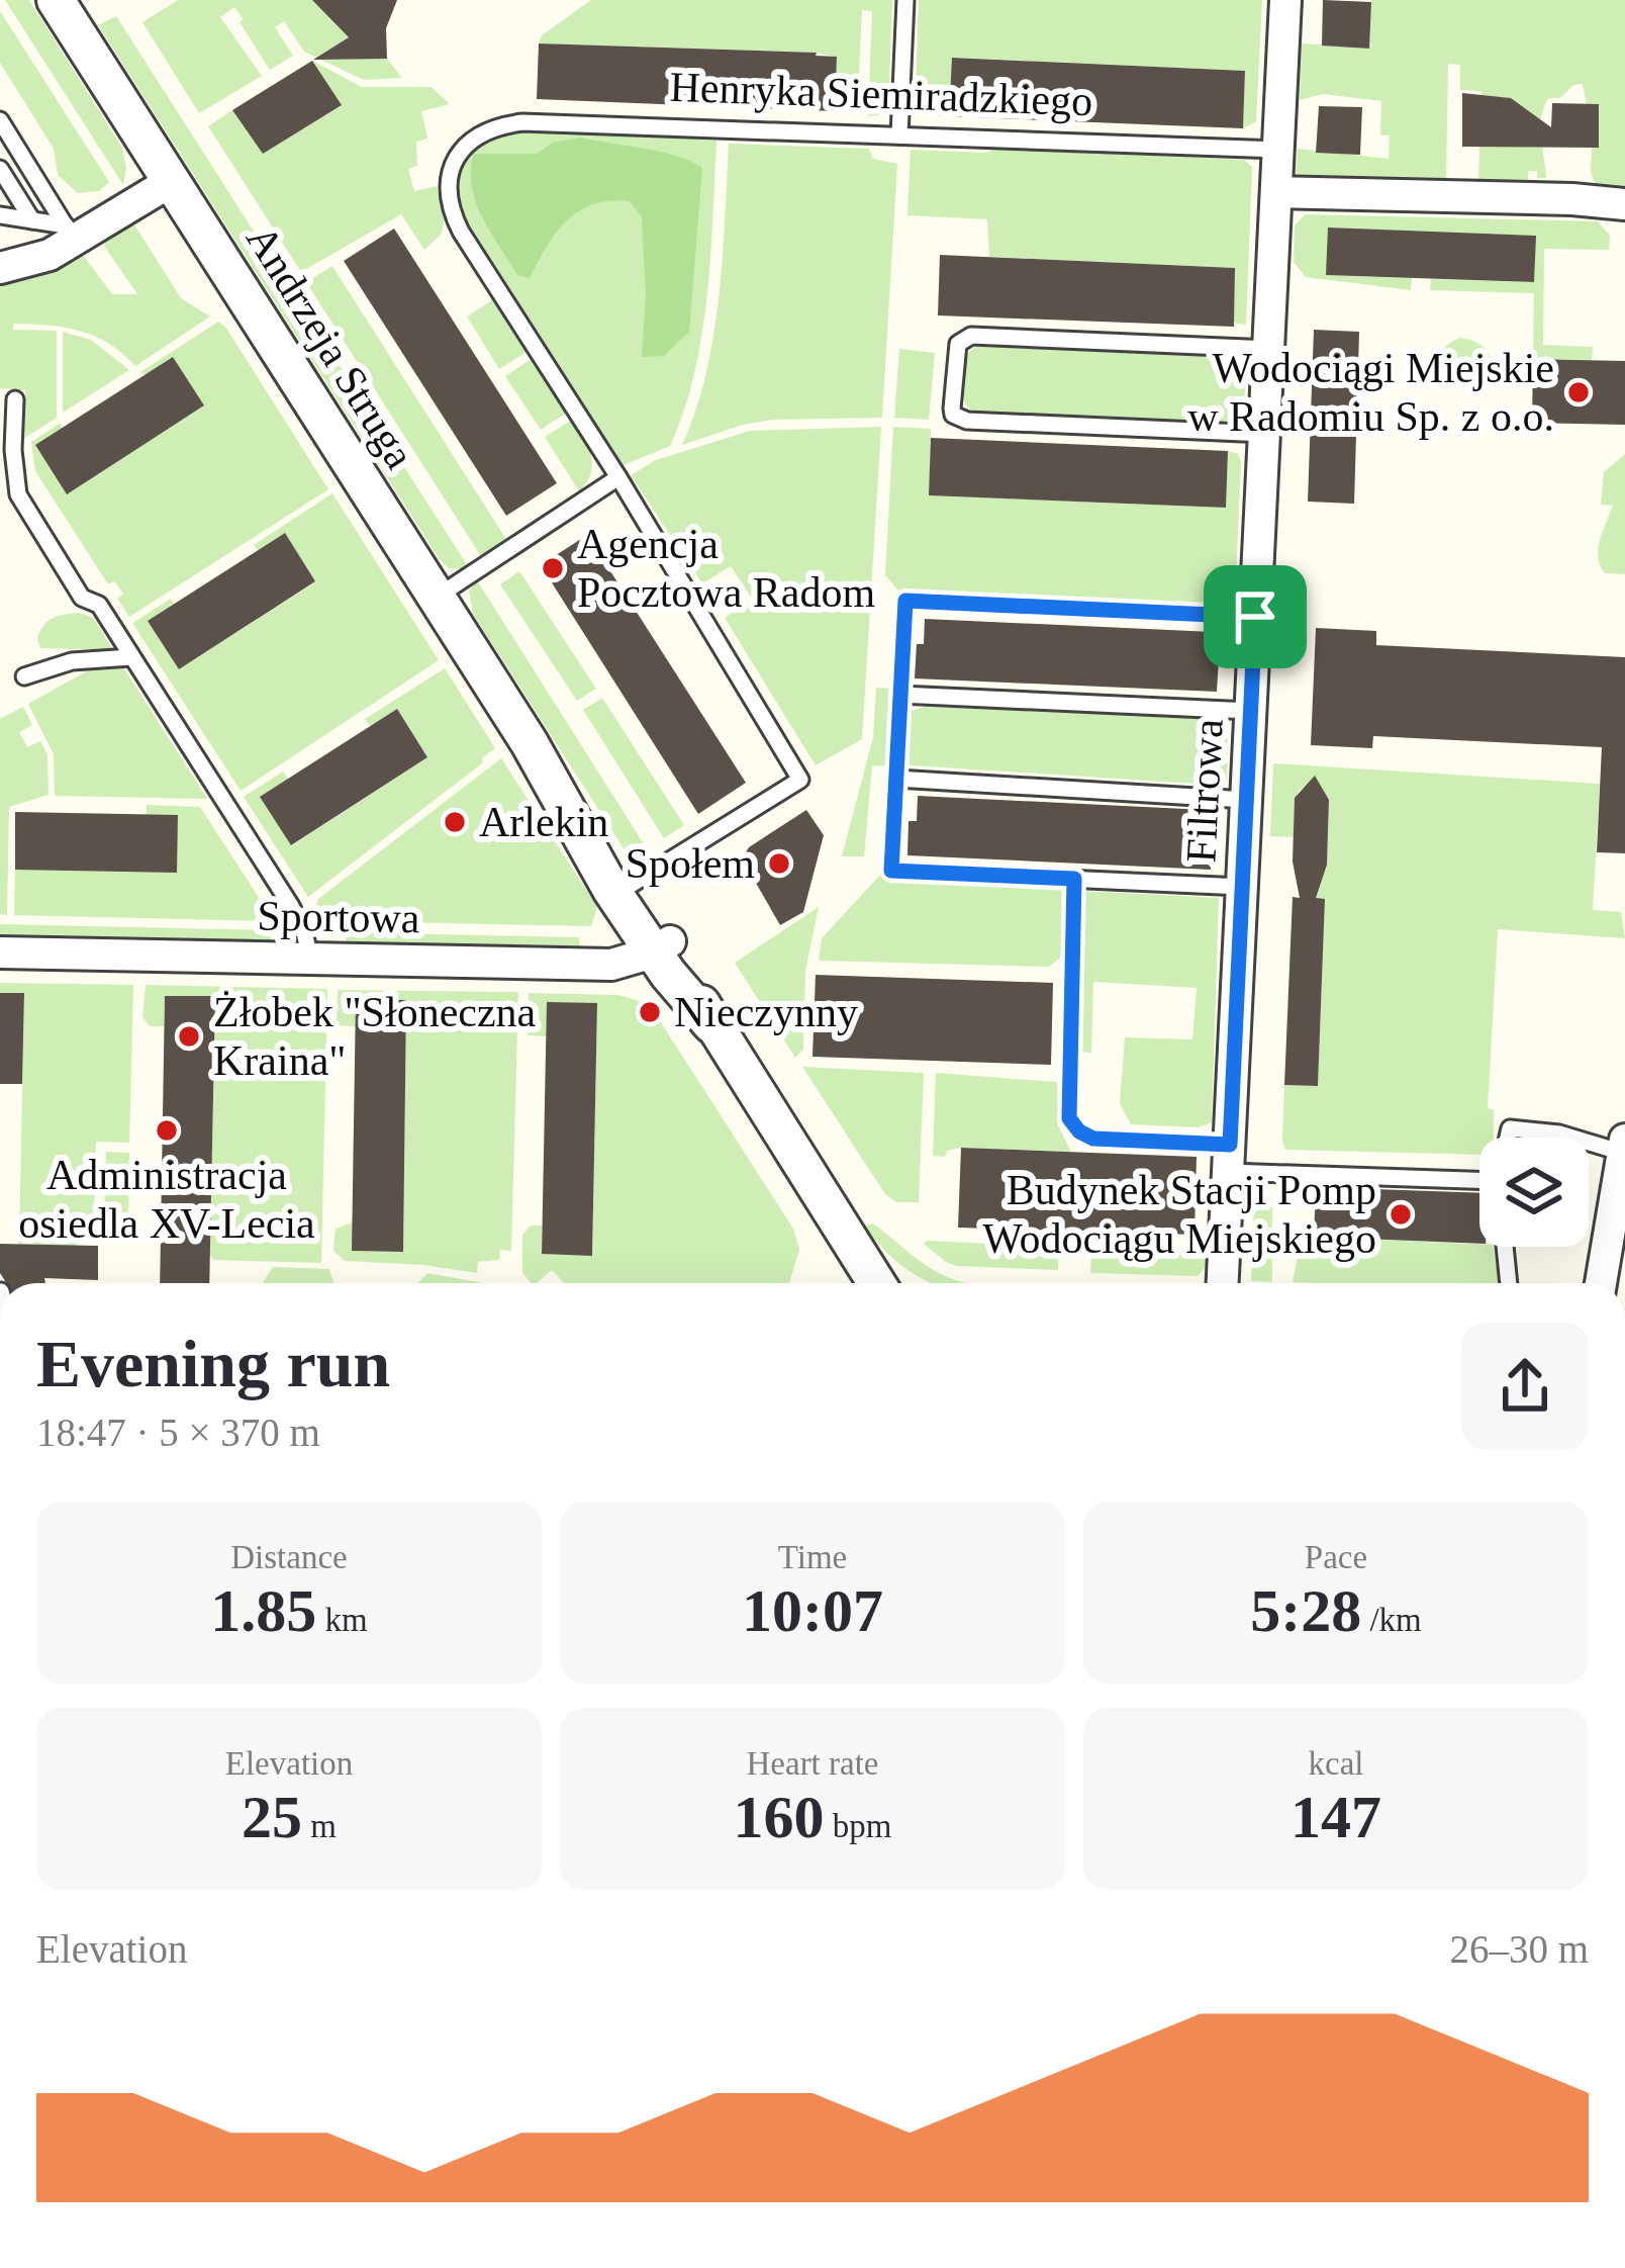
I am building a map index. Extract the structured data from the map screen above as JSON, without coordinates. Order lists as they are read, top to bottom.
{
  "streets": {
    "street": ["Andrzeja Struga", "Filtrowa", "Sportowa"],
    "lane": ["Henryka Siemiradzkiego"]
  },
  "crossings": [
    ["Henryka Siemiradzkiego", "Filtrowa"],
    ["Andrzeja Struga", "Sportowa"]
  ],
  "places": [
    "Wodociągi Miejskie w Radomiu Sp. z o.o.",
    "Agencja Pocztowa Radom",
    "Arlekin",
    "Społem",
    "Nieczynny",
    "Żłobek \"Słoneczna Kraina\"",
    "Administracja osiedla XV-Lecia",
    "Budynek Stacji Pomp Wodociągu Miejskiego"
  ],
  "page": {
    "heading": ["Evening run", "18:47 · 5 × 370 m"],
    "stats": [
      ["Distance", "1.85 km"],
      ["Time", "10:07"],
      ["Pace", "5:28 /km"],
      ["Elevation", "25 m"],
      ["Heart rate", "160 bpm"],
      ["kcal", "147"]
    ],
    "chart": ["Elevation", "26–30 m"]
  }
}
